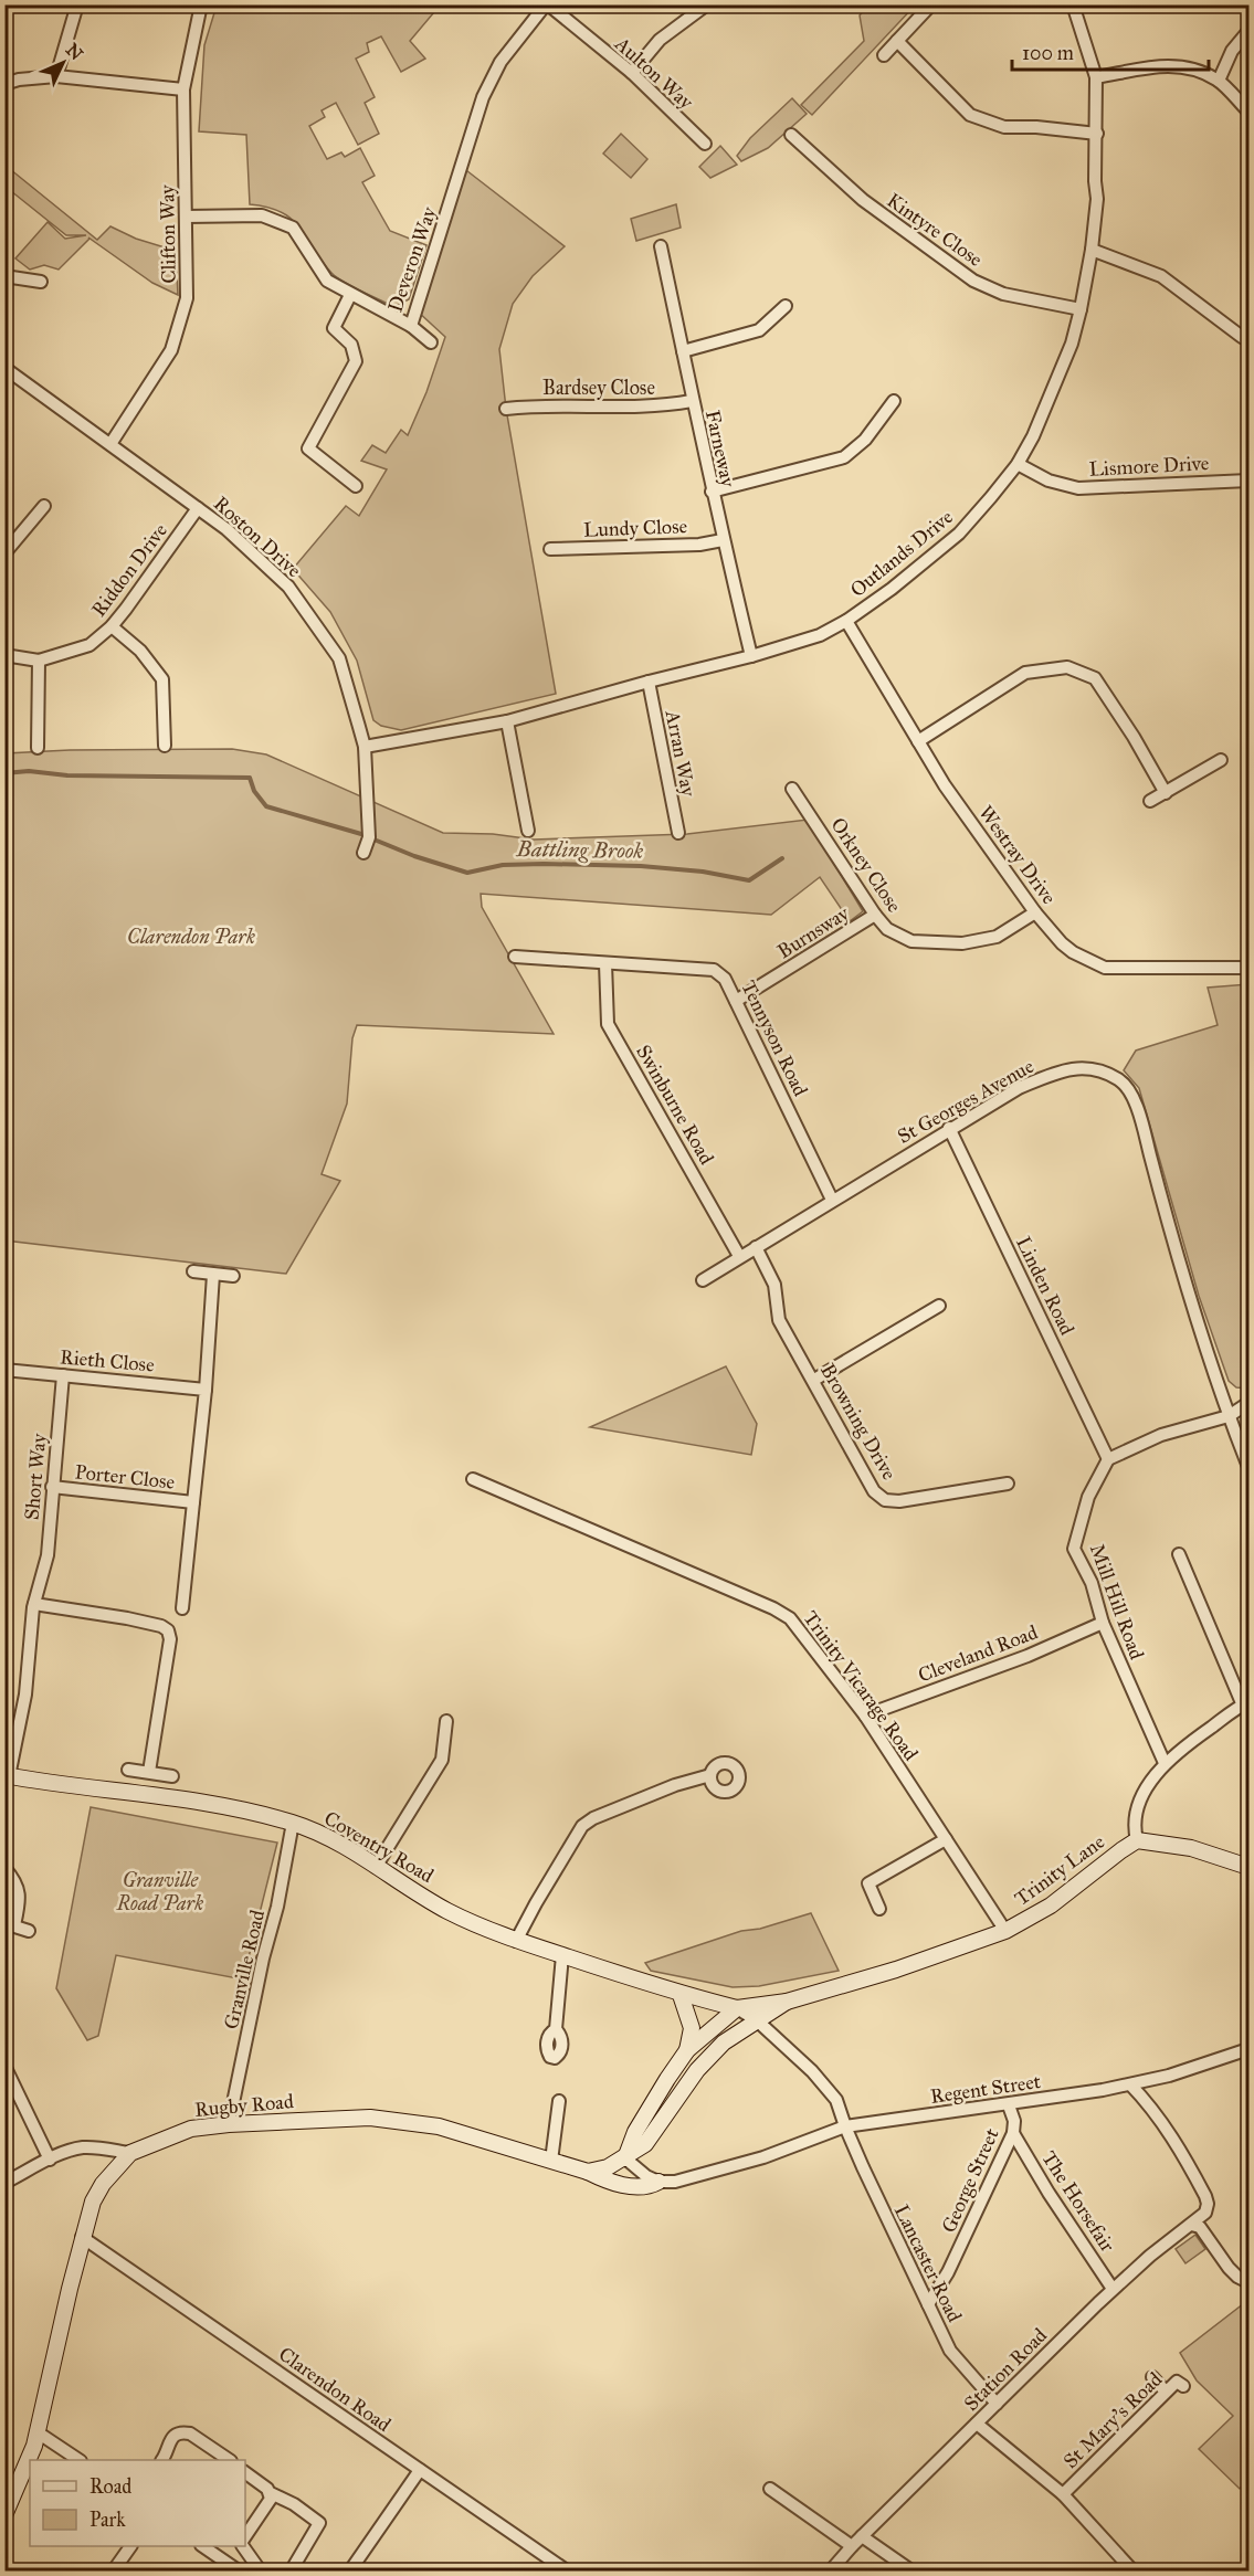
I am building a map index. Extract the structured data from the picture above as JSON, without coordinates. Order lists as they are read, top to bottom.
{
  "streets": {
    "main road": ["Coventry Road", "Trinity Lane", "Rugby Road"],
    "street": [
      "Aulton Way",
      "Kintyre Close",
      "Clifton Way",
      "Deveron Way",
      "Bardsey Close",
      "Farneway",
      "Lismore Drive",
      "Lundy Close",
      "Roston Drive",
      "Outlands Drive",
      "Riddon Drive",
      "Arran Way",
      "Westray Drive",
      "Orkney Close",
      "Burnsway",
      "Tennyson Road",
      "St Georges Avenue",
      "Swinburne Road",
      "Linden Road",
      "Rieth Close",
      "Browning Drive",
      "Short Way",
      "Porter Close",
      "Mill Hill Road",
      "Cleveland Road",
      "Trinity Vicarage Road",
      "Granville Road",
      "Regent Street",
      "George Street",
      "The Horsefair",
      "Lancaster Road",
      "Station Road",
      "Clarendon Road",
      "St Mary's Road"
    ]
  },
  "crossings": [
    ["Aulton Way", "Deveron Way"],
    ["Kintyre Close", "Outlands Drive"],
    ["Clifton Way", "Deveron Way"],
    ["Clifton Way", "Roston Drive"],
    ["Bardsey Close", "Farneway"],
    ["Farneway", "Lundy Close"],
    ["Farneway", "Outlands Drive"],
    ["Lismore Drive", "Outlands Drive"],
    ["Roston Drive", "Outlands Drive"],
    ["Roston Drive", "Riddon Drive"],
    ["Outlands Drive", "Arran Way"],
    ["Outlands Drive", "Westray Drive"],
    ["Westray Drive", "Orkney Close"],
    ["Orkney Close", "Burnsway"],
    ["Burnsway", "Tennyson Road"],
    ["Tennyson Road", "St Georges Avenue"],
    ["Tennyson Road", "Swinburne Road"],
    ["St Georges Avenue", "Swinburne Road"],
    ["St Georges Avenue", "Linden Road"],
    ["St Georges Avenue", "Browning Drive"],
    ["Linden Road", "Mill Hill Road"],
    ["Rieth Close", "Short Way"],
    ["Rieth Close", "Porter Close"],
    ["Short Way", "Porter Close"],
    ["Short Way", "Coventry Road"],
    ["Mill Hill Road", "Cleveland Road"],
    ["Mill Hill Road", "Trinity Lane"],
    ["Cleveland Road", "Trinity Vicarage Road"],
    ["Trinity Vicarage Road", "Trinity Lane"],
    ["Coventry Road", "Trinity Lane"],
    ["Coventry Road", "Granville Road"],
    ["Coventry Road", "Regent Street"],
    ["Coventry Road", "Rugby Road"],
    ["Coventry Road", "Lancaster Road"],
    ["Granville Road", "Rugby Road"],
    ["Regent Street", "Rugby Road"],
    ["Regent Street", "George Street"],
    ["Regent Street", "Lancaster Road"],
    ["Regent Street", "Station Road"],
    ["Rugby Road", "Lancaster Road"],
    ["Rugby Road", "Clarendon Road"],
    ["George Street", "The Horsefair"],
    ["George Street", "Lancaster Road"],
    ["The Horsefair", "Station Road"],
    ["Lancaster Road", "Station Road"],
    ["Station Road", "St Mary's Road"]
  ],
  "water": ["Battling Brook"],
  "parks": ["Clarendon Park", "Granville Road Park"],
  "legend": ["Road", "Park"],
  "scale_bar": "100 m",
  "north": "top right"
}
